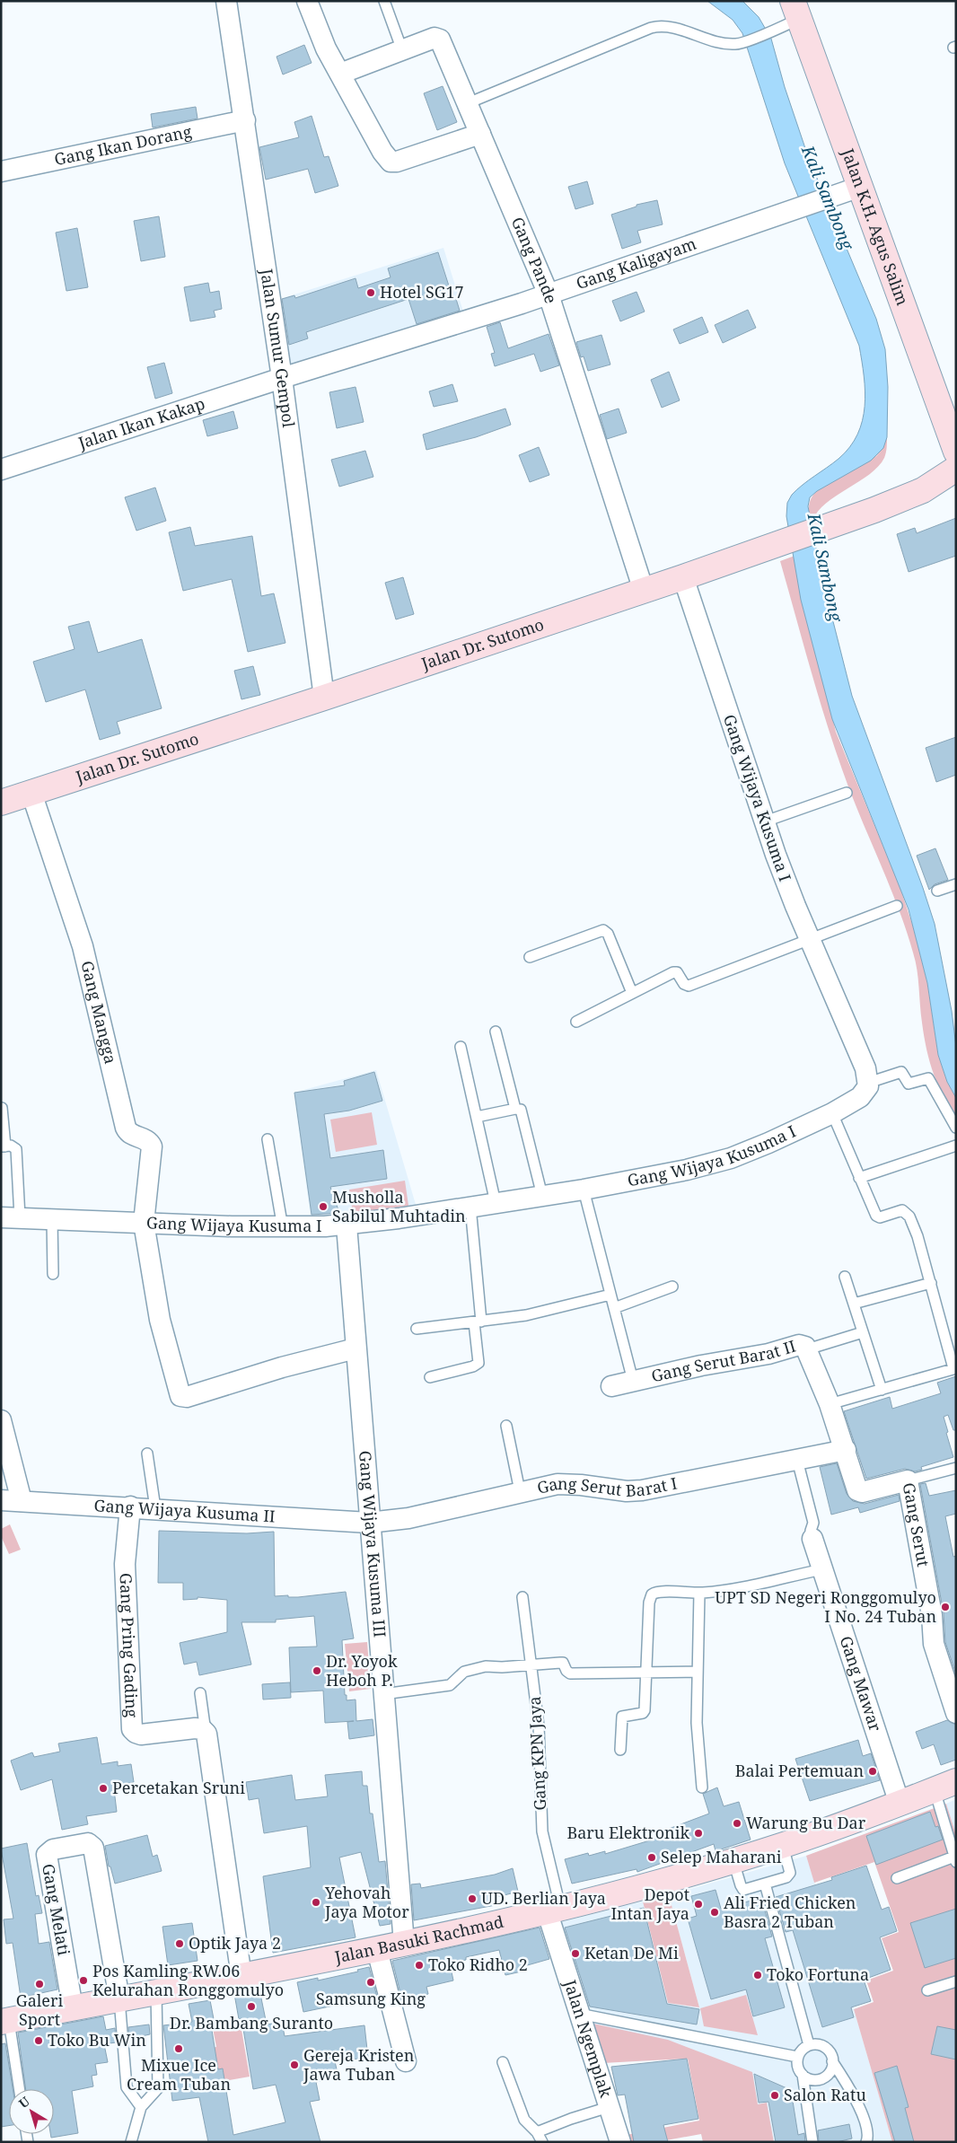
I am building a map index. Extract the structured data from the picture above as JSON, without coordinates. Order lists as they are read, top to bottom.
{
  "streets": {
    "main road": ["Jalan K.H. Agus Salim", "Jalan Dr. Sutomo", "Jalan Basuki Rachmad"],
    "street": [
      "Gang Ikan Dorang",
      "Gang Pande",
      "Gang Kaligayam",
      "Jalan Sumur Gempol",
      "Jalan Ikan Kakap",
      "Gang Wijaya Kusuma I",
      "Gang Mangga",
      "Gang Serut Barat II",
      "Gang Serut Barat I",
      "Gang Wijaya Kusuma II",
      "Gang Serut",
      "Gang Wijaya Kusuma III",
      "Gang Pring Gading",
      "Gang Mawar",
      "Gang Melati",
      "Jalan Ngemplak"
    ],
    "lane": ["Gang KPN Jaya"]
  },
  "crossings": [
    ["Gang Ikan Dorang", "Jalan Sumur Gempol"],
    ["Jalan K.H. Agus Salim", "Gang Kaligayam"],
    ["Gang Pande", "Gang Kaligayam"],
    ["Gang Pande", "Jalan Dr. Sutomo"],
    ["Gang Kaligayam", "Jalan Sumur Gempol"],
    ["Gang Kaligayam", "Jalan Ikan Kakap"],
    ["Jalan Sumur Gempol", "Jalan Ikan Kakap"],
    ["Jalan Sumur Gempol", "Jalan Dr. Sutomo"],
    ["Jalan Dr. Sutomo", "Gang Wijaya Kusuma I"],
    ["Jalan Dr. Sutomo", "Gang Mangga"],
    ["Gang Wijaya Kusuma I", "Gang Mangga"],
    ["Gang Wijaya Kusuma I", "Gang Wijaya Kusuma III"],
    ["Gang Serut Barat II", "Gang Serut Barat I"],
    ["Gang Serut Barat II", "Gang Serut"],
    ["Gang Serut Barat I", "Gang Wijaya Kusuma II"],
    ["Gang Serut Barat I", "Gang Serut"],
    ["Gang Serut Barat I", "Gang Wijaya Kusuma III"],
    ["Gang Wijaya Kusuma II", "Gang Wijaya Kusuma III"],
    ["Gang Wijaya Kusuma II", "Gang Pring Gading"],
    ["Gang Wijaya Kusuma III", "Jalan Basuki Rachmad"],
    ["Gang Mawar", "Jalan Basuki Rachmad"],
    ["Gang KPN Jaya", "Jalan Basuki Rachmad"],
    ["Gang KPN Jaya", "Jalan Ngemplak"],
    ["Gang Melati", "Jalan Basuki Rachmad"],
    ["Jalan Basuki Rachmad", "Jalan Ngemplak"]
  ],
  "water": ["Kali Sambong"],
  "places": [
    "Hotel SG17",
    "Musholla Sabilul Muhtadin",
    "UPT SD Negeri Ronggomulyo I No. 24 Tuban",
    "Dr. Yoyok Heboh P.",
    "Balai Pertemuan",
    "Percetakan Sruni",
    "Warung Bu Dar",
    "Baru Elektronik",
    "Selep Maharani",
    "UD. Berlian Jaya",
    "Yehovah Jaya Motor",
    "Depot Intan Jaya",
    "Ali Fried Chicken Basra 2 Tuban",
    "Optik Jaya 2",
    "Ketan De Mi",
    "Toko Ridho 2",
    "Toko Fortuna",
    "Pos Kamling RW.06 Kelurahan Ronggomulyo",
    "Samsung King",
    "Galeri Sport",
    "Dr. Bambang Suranto",
    "Toko Bu Win",
    "Mixue Ice Cream Tuban",
    "Gereja Kristen Jawa Tuban",
    "Salon Ratu"
  ],
  "north": "top left"
}
